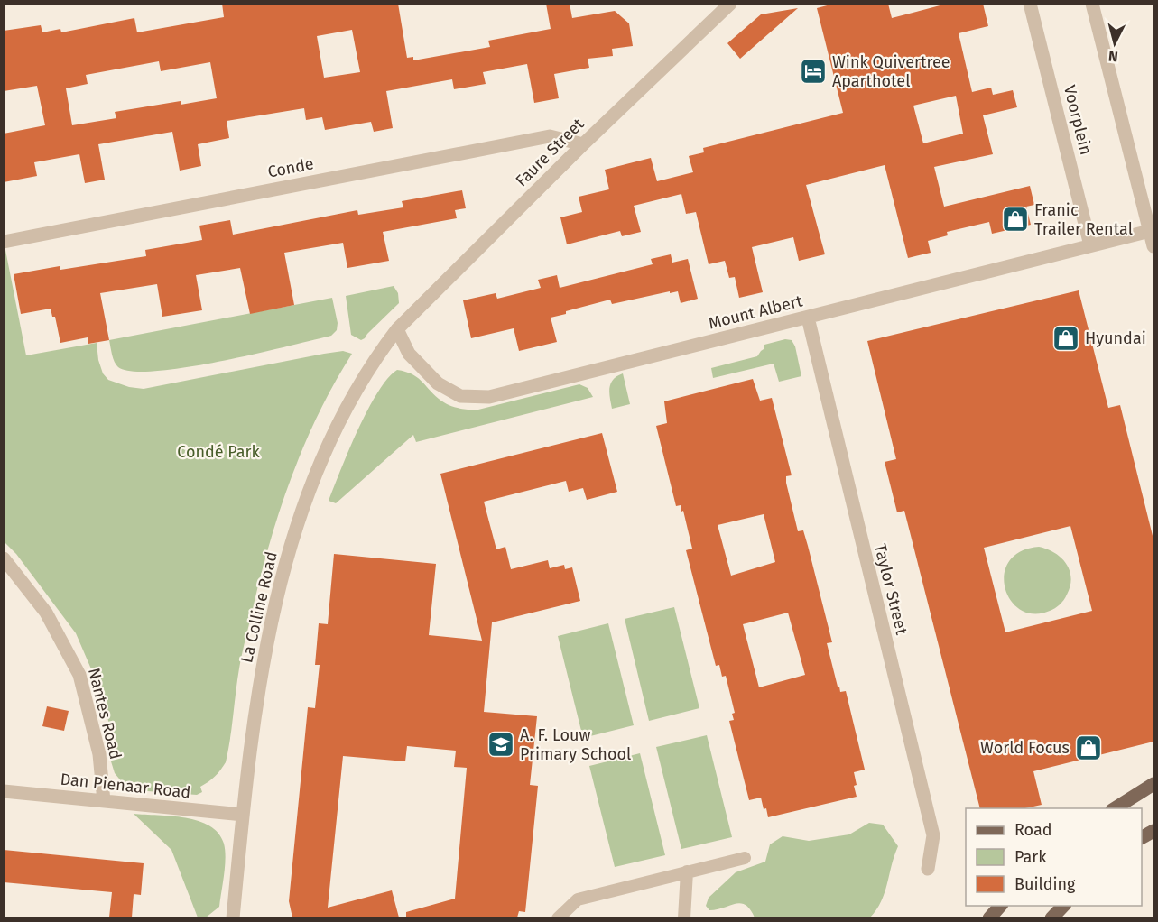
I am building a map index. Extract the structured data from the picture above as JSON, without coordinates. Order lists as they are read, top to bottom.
{
  "streets": {
    "street": [
      "Voorplein",
      "Faure Street",
      "Conde",
      "Mount Albert",
      "Taylor Street",
      "La Colline Road",
      "Nantes Road",
      "Dan Pienaar Road"
    ]
  },
  "crossings": [
    ["Voorplein", "Mount Albert"],
    ["Faure Street", "Conde"],
    ["Faure Street", "Mount Albert"],
    ["Faure Street", "La Colline Road"],
    ["Mount Albert", "Taylor Street"],
    ["Mount Albert", "La Colline Road"],
    ["La Colline Road", "Dan Pienaar Road"],
    ["Nantes Road", "Dan Pienaar Road"]
  ],
  "parks": ["Condé Park"],
  "places": {
    "hotel": ["Wink Quivertree Aparthotel"],
    "shop": ["Franic Trailer Rental", "Hyundai", "World Focus"],
    "school or university": ["A. F. Louw Primary School"]
  },
  "legend": ["Road", "Park", "Building"],
  "north": "bottom"
}
